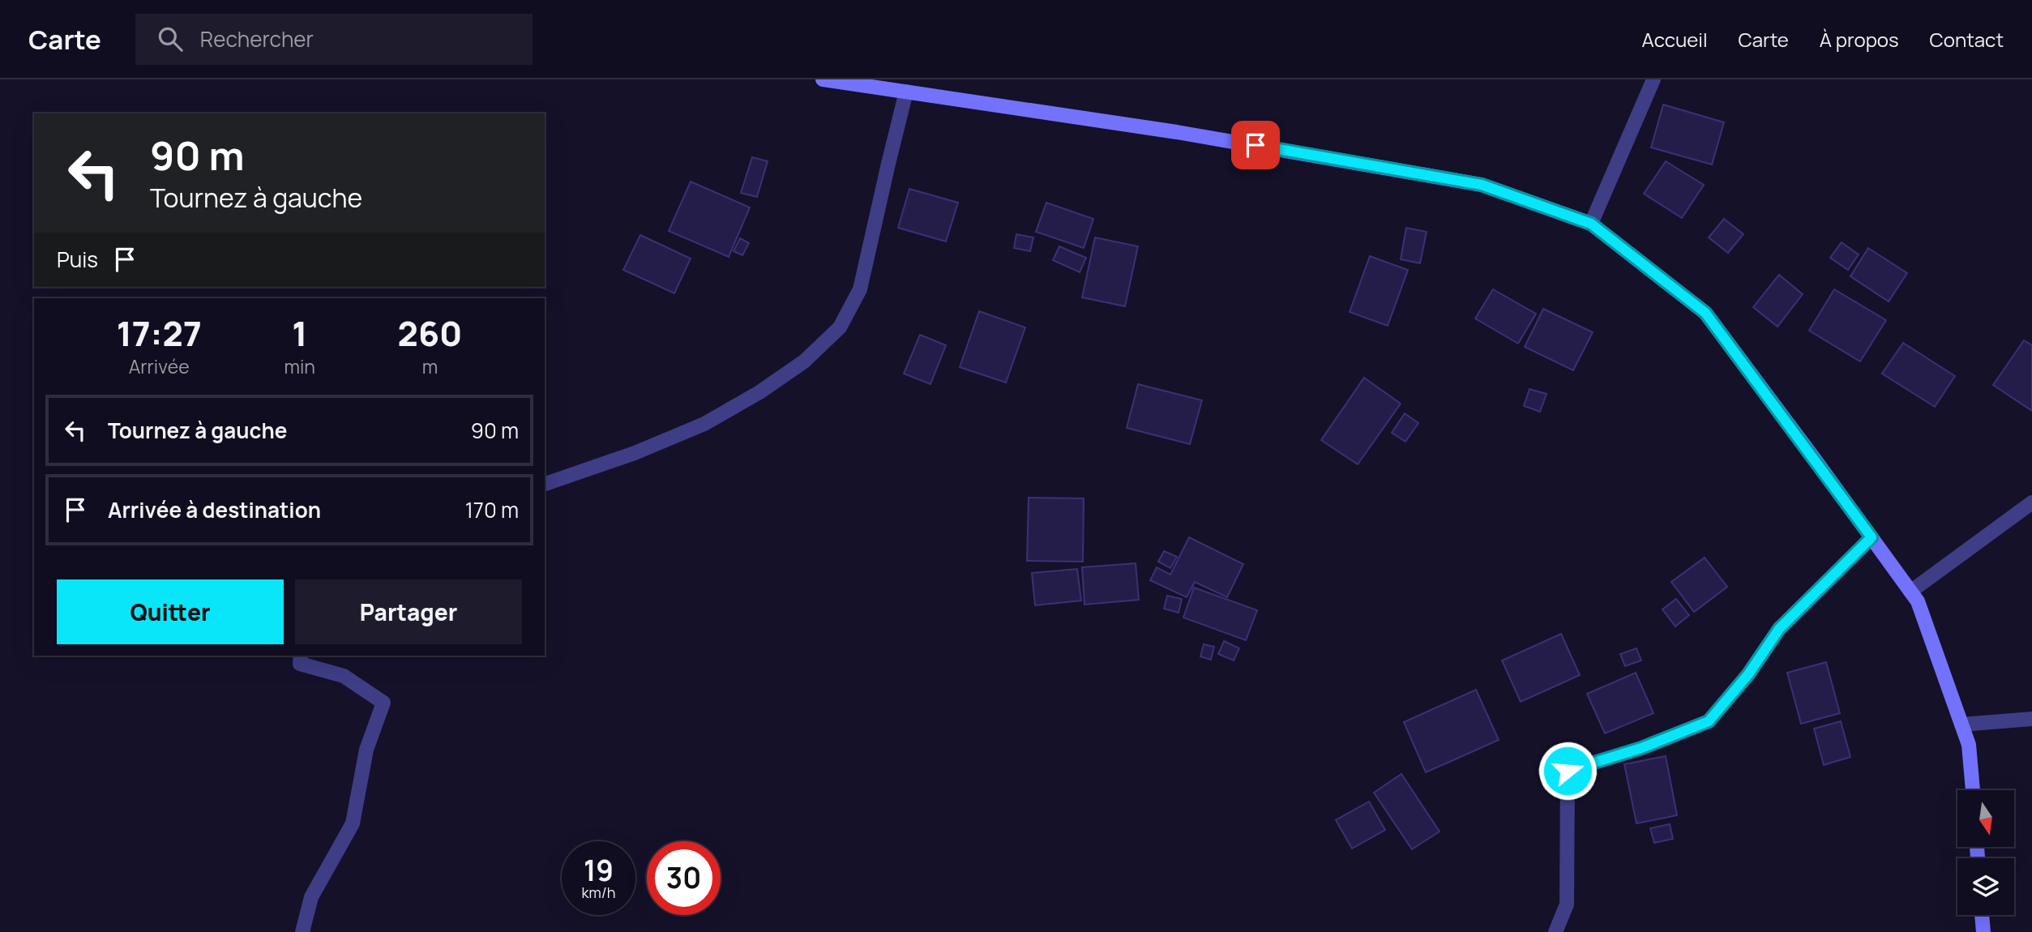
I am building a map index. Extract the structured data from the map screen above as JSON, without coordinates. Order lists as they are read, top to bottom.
{
  "north": "bottom",
  "page": {
    "header": "Carte",
    "search": "Rechercher",
    "nav": [
      "Accueil",
      "Carte",
      "À propos",
      "Contact"
    ],
    "turn": ["90 m", "Tournez à gauche"],
    "then": "Puis",
    "eta": [
      "17:27",
      "Arrivée",
      "1",
      "min",
      "260",
      "m"
    ],
    "list": [
      {
        "name": "Tournez à gauche",
        "value": "90 m"
      },
      {
        "name": "Arrivée à destination",
        "value": "170 m"
      }
    ],
    "buttons": ["Quitter", "Partager"],
    "speed": "19 km/h",
    "limit": "30"
  }
}
